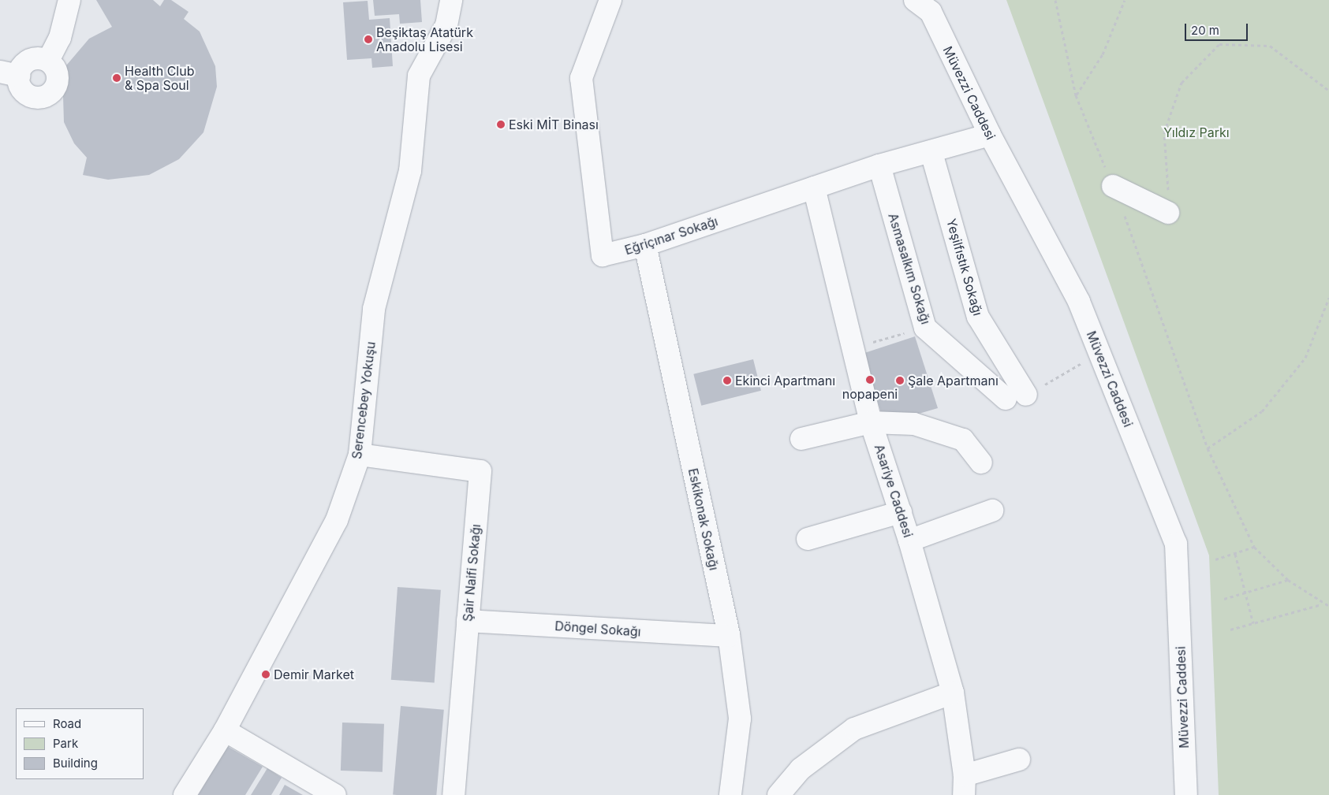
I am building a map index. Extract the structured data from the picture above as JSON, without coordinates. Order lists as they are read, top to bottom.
{
  "streets": {
    "street": [
      "Müvezzi Caddesi",
      "Eğriçınar Sokağı",
      "Yeşilfıstık Sokağı",
      "Asmasalkım Sokağı",
      "Serencebey Yokuşu",
      "Asariye Caddesi",
      "Eskikonak Sokağı",
      "Şair Naifi Sokağı",
      "Döngel Sokağı"
    ]
  },
  "crossings": [
    ["Müvezzi Caddesi", "Eğriçınar Sokağı"],
    ["Eğriçınar Sokağı", "Yeşilfıstık Sokağı"],
    ["Eğriçınar Sokağı", "Asmasalkım Sokağı"],
    ["Eğriçınar Sokağı", "Asariye Caddesi"],
    ["Eğriçınar Sokağı", "Eskikonak Sokağı"],
    ["Yeşilfıstık Sokağı", "Asmasalkım Sokağı"],
    ["Serencebey Yokuşu", "Şair Naifi Sokağı"],
    ["Eskikonak Sokağı", "Döngel Sokağı"],
    ["Şair Naifi Sokağı", "Döngel Sokağı"]
  ],
  "parks": ["Yıldız Parkı"],
  "places": [
    "Beşiktaş Atatürk Anadolu Lisesi",
    "Health Club & Spa Soul",
    "Eski MİT Binası",
    "nopapeni",
    "Ekinci Apartmanı",
    "Şale Apartmanı",
    "Demir Market"
  ],
  "legend": ["Road", "Park", "Building"],
  "scale_bar": "20 m"
}
